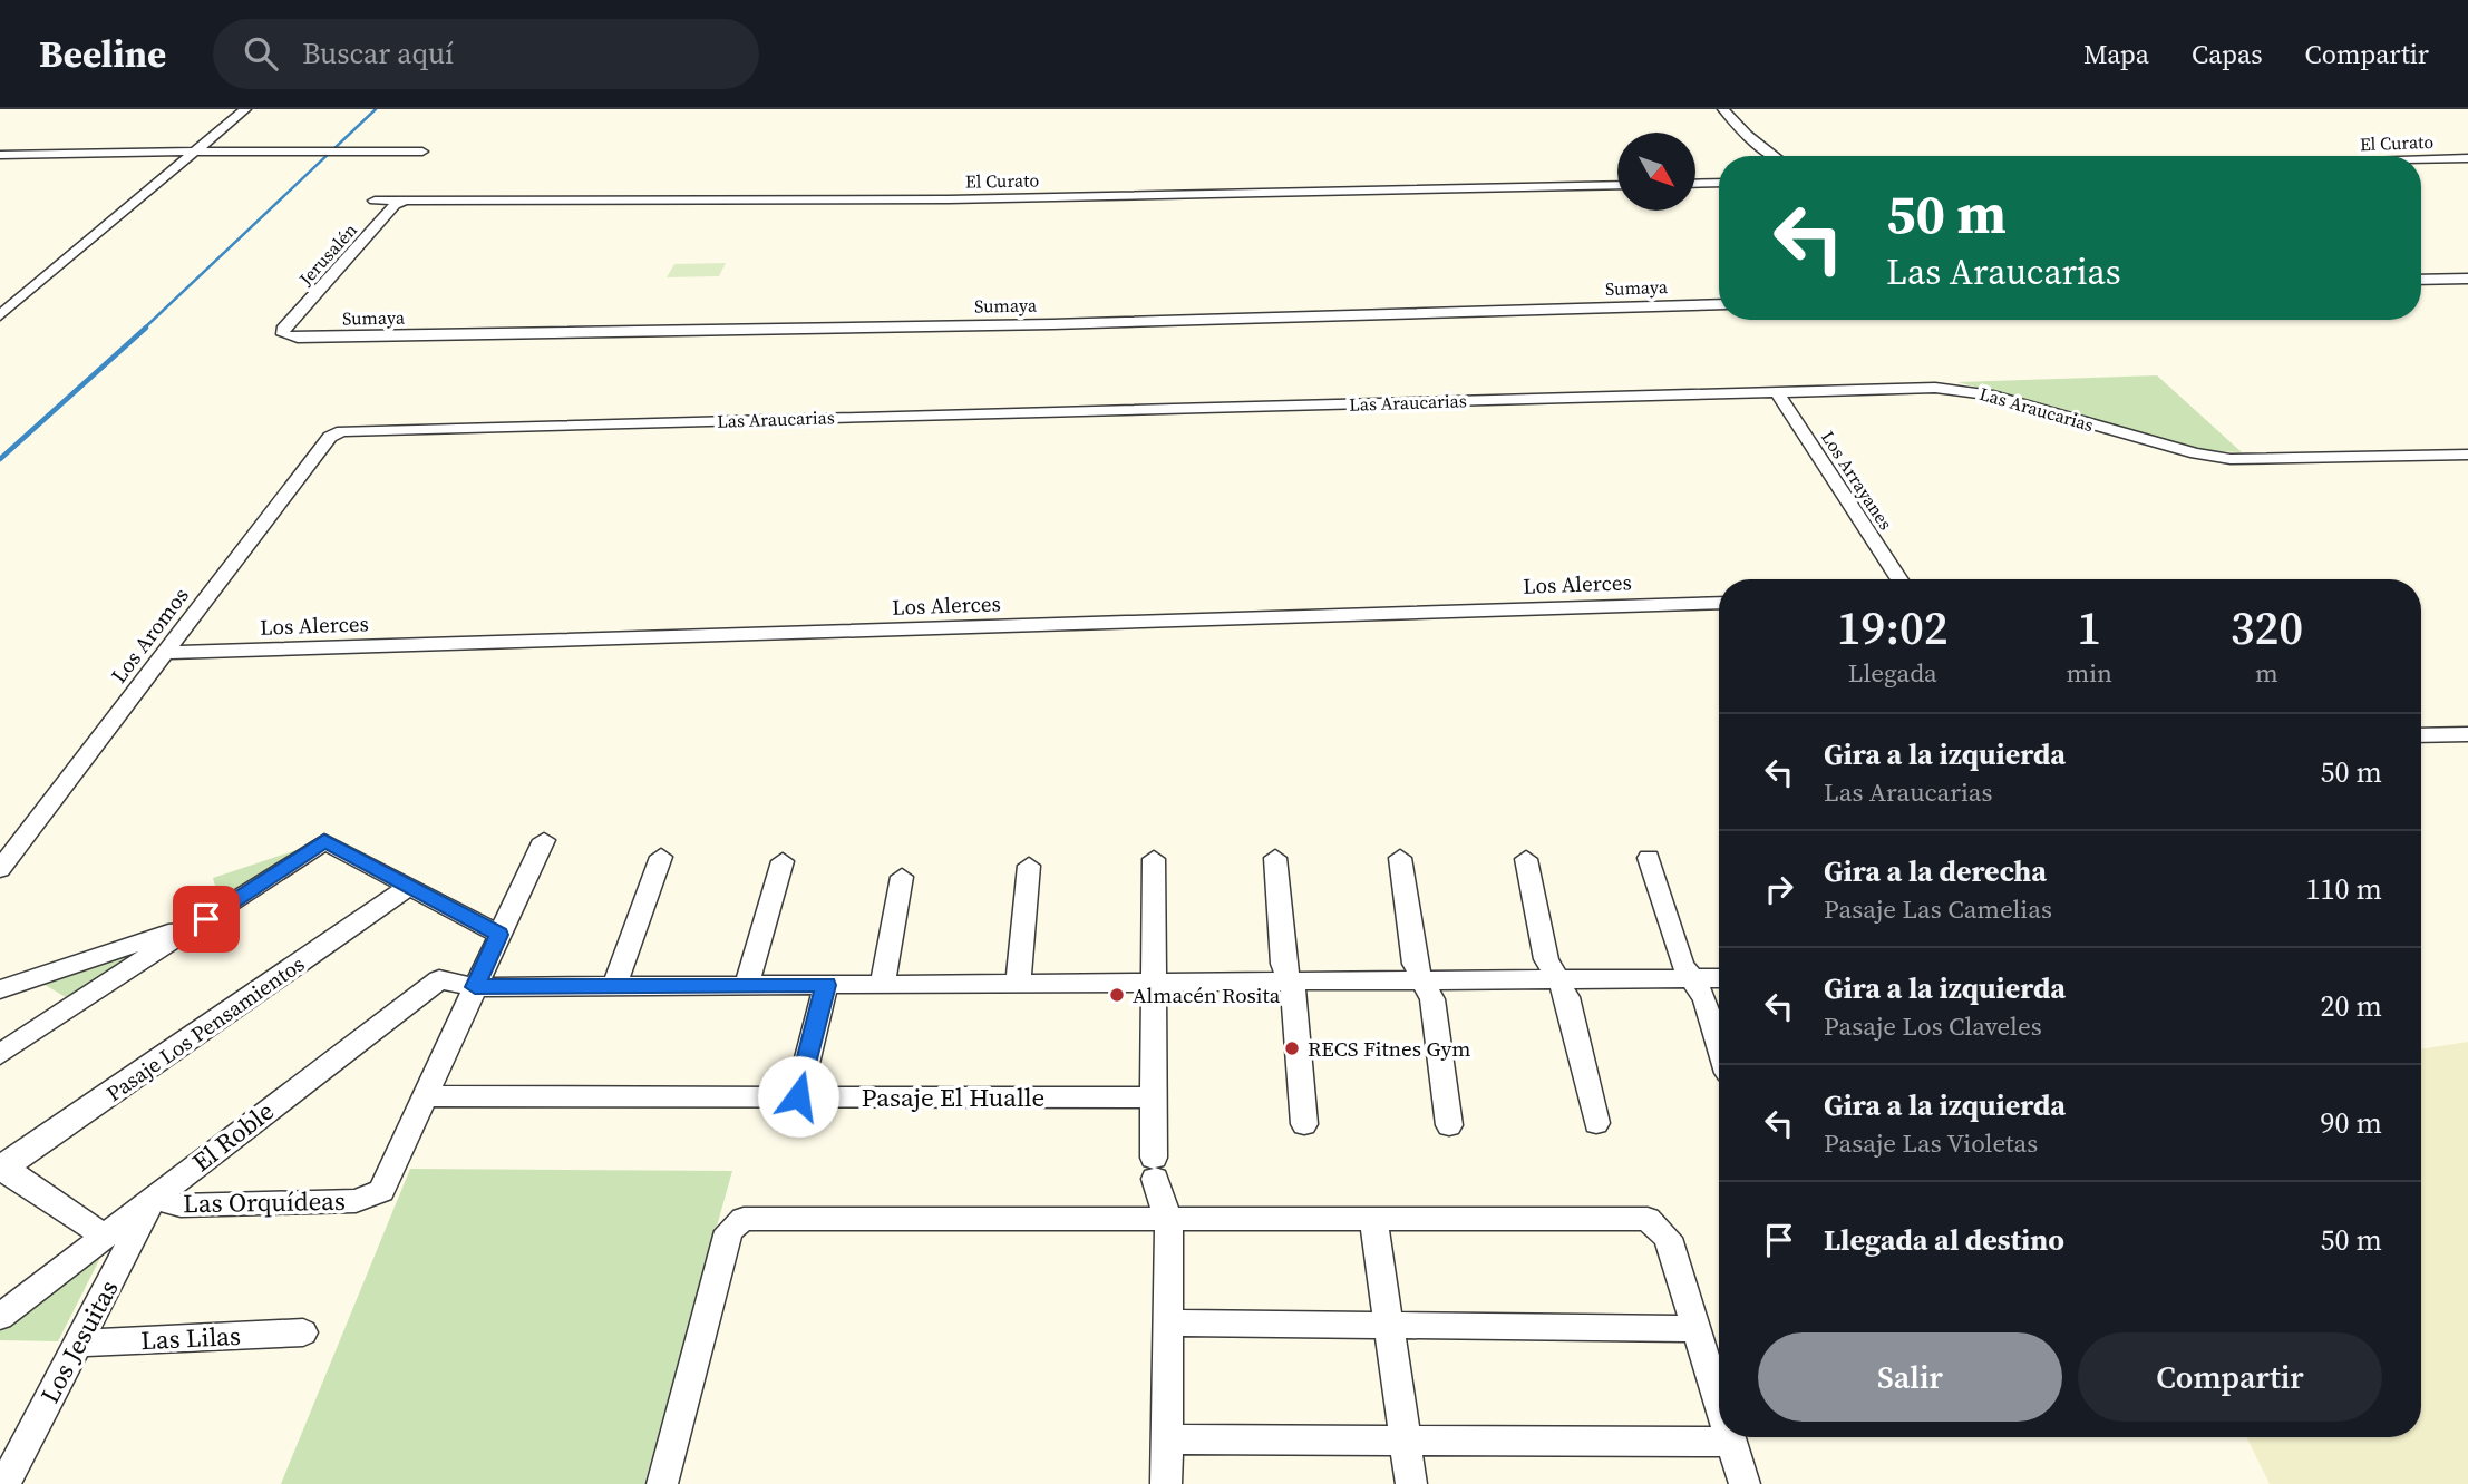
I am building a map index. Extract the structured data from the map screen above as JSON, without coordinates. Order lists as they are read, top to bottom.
{
  "streets": {
    "street": [
      "El Curato",
      "Jerusalén",
      "Sumaya",
      "Las Araucarias",
      "Los Arrayanes",
      "Los Alerces",
      "Los Aromos",
      "Pasaje Los Pensamientos",
      "Pasaje El Hualle",
      "El Roble",
      "Las Orquídeas",
      "Las Lilas",
      "Los Jesuitas"
    ]
  },
  "crossings": [
    ["El Curato", "Jerusalén"],
    ["Jerusalén", "Sumaya"],
    ["Las Araucarias", "Los Arrayanes"],
    ["Las Araucarias", "Los Aromos"],
    ["Los Alerces", "Los Aromos"],
    ["Pasaje El Hualle", "Las Orquídeas"],
    ["El Roble", "Las Orquídeas"],
    ["El Roble", "Los Jesuitas"],
    ["Las Orquídeas", "Los Jesuitas"],
    ["Las Lilas", "Los Jesuitas"]
  ],
  "places": ["Almacén Rosita", "RECS Fitnes Gym"],
  "north": "bottom right",
  "page": {
    "header": "Beeline",
    "search": "Buscar aquí",
    "nav": ["Mapa", "Capas", "Compartir"],
    "turn": ["50 m", "Las Araucarias"],
    "eta": [
      "19:02",
      "Llegada",
      "1",
      "min",
      "320",
      "m"
    ],
    "list": [
      {
        "name": "Gira a la izquierda",
        "note": "Las Araucarias",
        "value": "50 m"
      },
      {
        "name": "Gira a la derecha",
        "note": "Pasaje Las Camelias",
        "value": "110 m"
      },
      {
        "name": "Gira a la izquierda",
        "note": "Pasaje Los Claveles",
        "value": "20 m"
      },
      {
        "name": "Gira a la izquierda",
        "note": "Pasaje Las Violetas",
        "value": "90 m"
      },
      {
        "name": "Llegada al destino",
        "value": "50 m"
      }
    ],
    "buttons": ["Salir", "Compartir"]
  }
}
